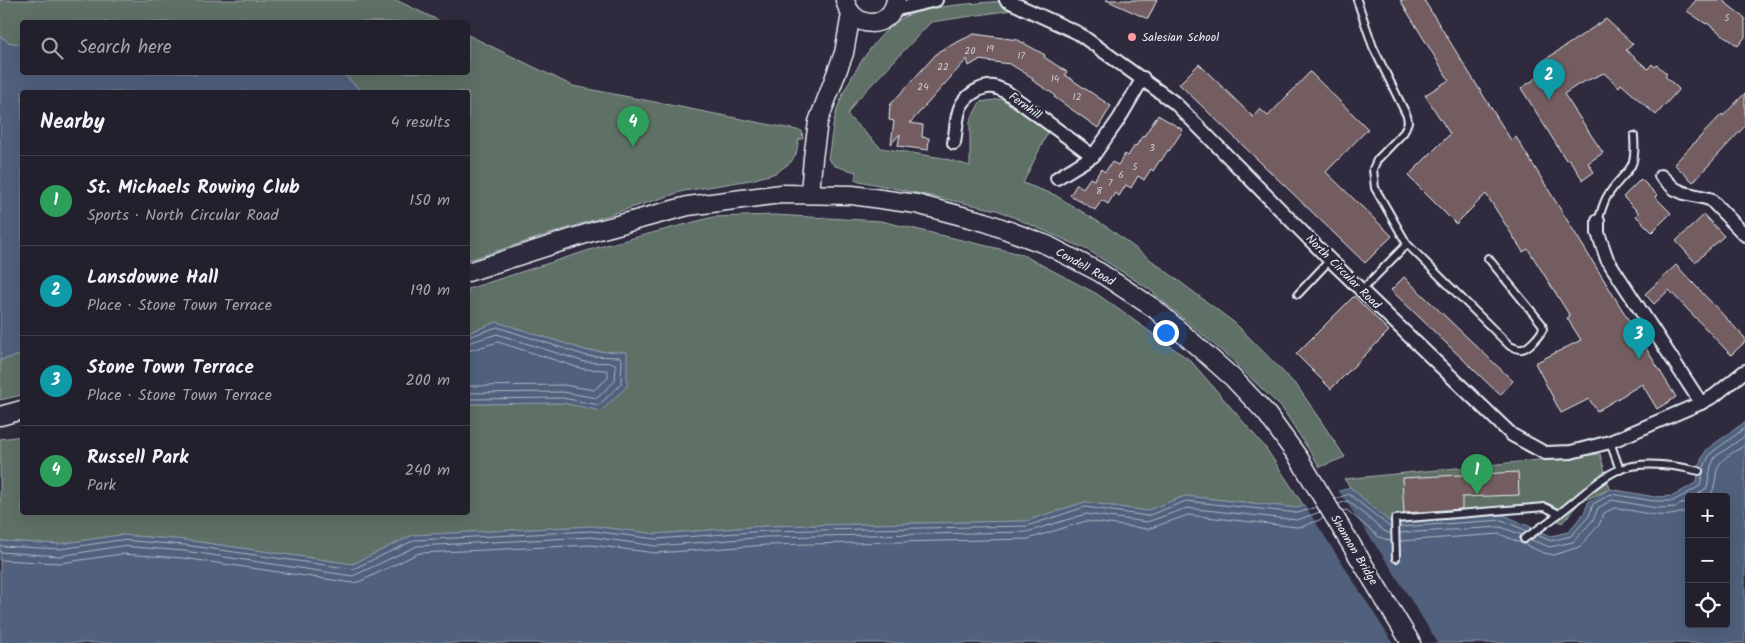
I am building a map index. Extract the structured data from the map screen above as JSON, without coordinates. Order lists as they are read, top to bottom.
{
  "streets": {
    "main road": ["Condell Road", "Shannon Bridge"],
    "street": ["Fernhill", "North Circular Road"]
  },
  "crossings": [
    ["Condell Road", "Shannon Bridge"]
  ],
  "places": ["Salesian School"],
  "house_numbers": [
    "5",
    "19",
    "20",
    "17",
    "22",
    "14",
    "24",
    "12",
    "3",
    "5",
    "6",
    "7",
    "8"
  ],
  "page": {
    "search": "Search here",
    "pins": [
      "2",
      "4",
      "3",
      "1"
    ],
    "heading": ["Nearby", "4 results"],
    "list": [
      {
        "mark": "1",
        "name": "St. Michaels Rowing Club",
        "note": "Sports · North Circular Road",
        "value": "150 m"
      },
      {
        "mark": "2",
        "name": "Lansdowne Hall",
        "note": "Place · Stone Town Terrace",
        "value": "190 m"
      },
      {
        "mark": "3",
        "name": "Stone Town Terrace",
        "note": "Place · Stone Town Terrace",
        "value": "200 m"
      },
      {
        "mark": "4",
        "name": "Russell Park",
        "note": "Park",
        "value": "240 m"
      }
    ],
    "map_buttons": ["+", "−"]
  }
}
